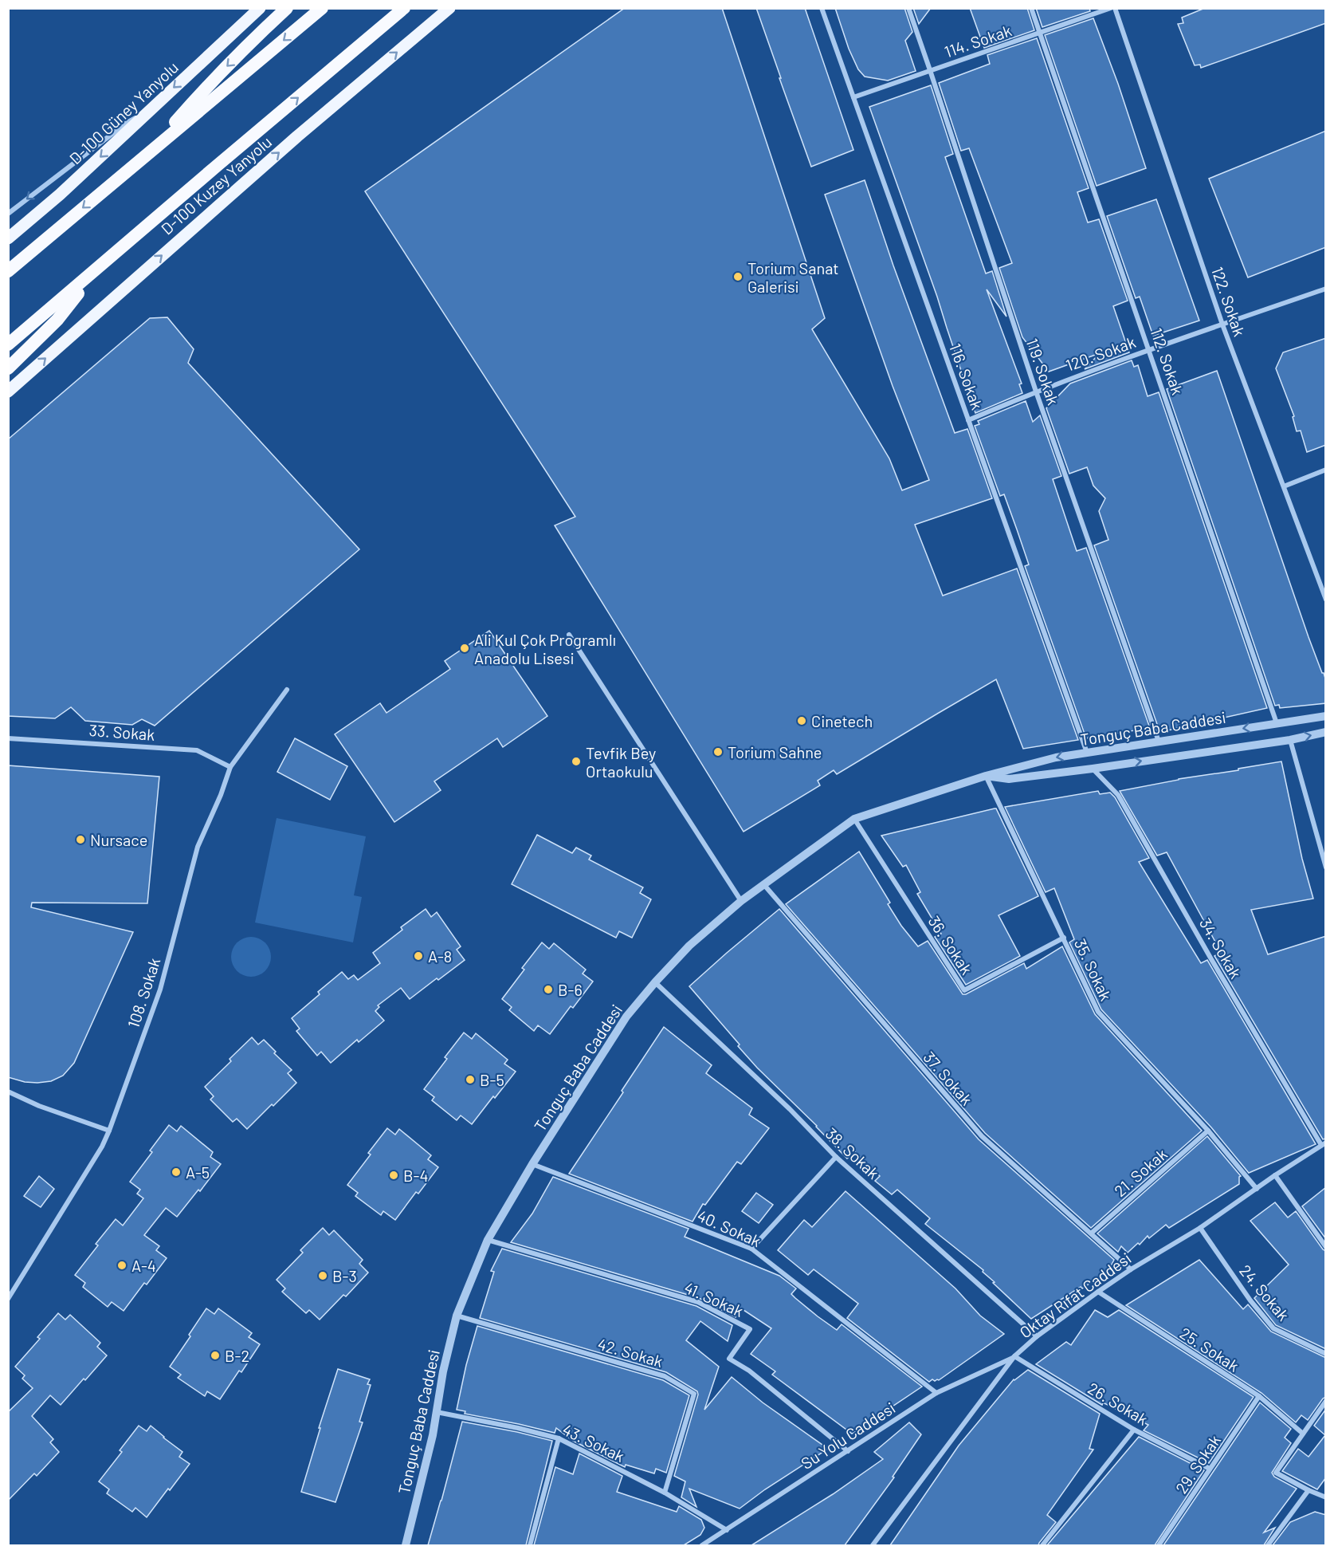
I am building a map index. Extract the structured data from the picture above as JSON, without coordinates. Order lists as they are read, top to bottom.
{
  "streets": {
    "main road": ["D-100 Güney Yanyolu", "D-100 Kuzey Yanyolu"],
    "street": [
      "114. Sokak",
      "122. Sokak",
      "120. Sokak",
      "112. Sokak",
      "119. Sokak",
      "116. Sokak",
      "Tonguç Baba Caddesi",
      "33. Sokak",
      "36. Sokak",
      "34. Sokak",
      "35. Sokak",
      "108. Sokak",
      "37. Sokak",
      "38. Sokak",
      "21. Sokak",
      "40. Sokak",
      "24. Sokak",
      "Oktay Rıfat Caddesi",
      "41. Sokak",
      "25. Sokak",
      "42. Sokak",
      "26. Sokak",
      "Su Yolu Caddesi",
      "43. Sokak",
      "29. Sokak"
    ]
  },
  "crossings": [
    ["114. Sokak", "112. Sokak"],
    ["114. Sokak", "119. Sokak"],
    ["114. Sokak", "116. Sokak"],
    ["122. Sokak", "120. Sokak"],
    ["120. Sokak", "112. Sokak"],
    ["120. Sokak", "119. Sokak"],
    ["120. Sokak", "116. Sokak"],
    ["112. Sokak", "Tonguç Baba Caddesi"],
    ["119. Sokak", "Tonguç Baba Caddesi"],
    ["116. Sokak", "Tonguç Baba Caddesi"],
    ["Tonguç Baba Caddesi", "36. Sokak"],
    ["Tonguç Baba Caddesi", "34. Sokak"],
    ["Tonguç Baba Caddesi", "35. Sokak"],
    ["Tonguç Baba Caddesi", "37. Sokak"],
    ["Tonguç Baba Caddesi", "38. Sokak"],
    ["Tonguç Baba Caddesi", "40. Sokak"],
    ["Tonguç Baba Caddesi", "41. Sokak"],
    ["Tonguç Baba Caddesi", "42. Sokak"],
    ["Tonguç Baba Caddesi", "43. Sokak"],
    ["33. Sokak", "108. Sokak"],
    ["36. Sokak", "35. Sokak"],
    ["34. Sokak", "Oktay Rıfat Caddesi"],
    ["35. Sokak", "21. Sokak"],
    ["35. Sokak", "Oktay Rıfat Caddesi"],
    ["37. Sokak", "21. Sokak"],
    ["37. Sokak", "Oktay Rıfat Caddesi"],
    ["38. Sokak", "Oktay Rıfat Caddesi"],
    ["40. Sokak", "Su Yolu Caddesi"],
    ["24. Sokak", "Oktay Rıfat Caddesi"],
    ["Oktay Rıfat Caddesi", "25. Sokak"],
    ["Oktay Rıfat Caddesi", "26. Sokak"],
    ["Oktay Rıfat Caddesi", "Su Yolu Caddesi"],
    ["41. Sokak", "Su Yolu Caddesi"],
    ["25. Sokak", "29. Sokak"],
    ["42. Sokak", "43. Sokak"],
    ["26. Sokak", "Su Yolu Caddesi"],
    ["26. Sokak", "29. Sokak"],
    ["Su Yolu Caddesi", "43. Sokak"]
  ],
  "one_way": ["D-100 Güney Yanyolu", "D-100 Kuzey Yanyolu"],
  "places": [
    "Torium Sanat Galerisi",
    "Ali Kul Çok Programlı Anadolu Lisesi",
    "Cinetech",
    "Torium Sahne",
    "Tevfik Bey Ortaokulu",
    "Nursace",
    "A-8",
    "B-6",
    "B-5",
    "A-5",
    "B-4",
    "A-4",
    "B-3",
    "B-2"
  ]
}
